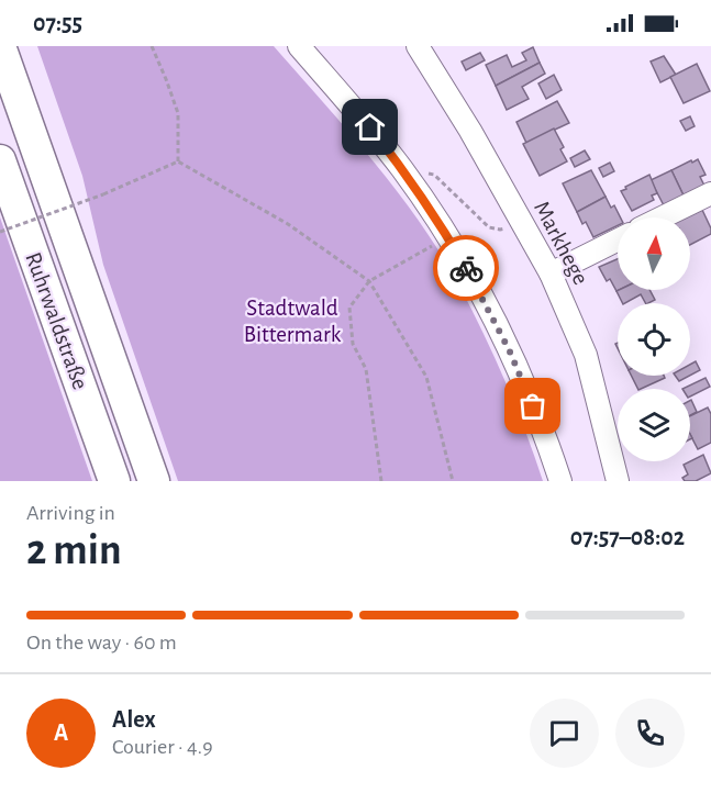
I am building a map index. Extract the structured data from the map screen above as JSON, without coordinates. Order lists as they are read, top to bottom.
{
  "streets": {
    "highway": ["Ruhrwaldstraße"],
    "street": ["Markhege"]
  },
  "parks": ["Stadtwald Bittermark"],
  "north": "top",
  "page": {
    "status": "07:55",
    "heading": ["2 min", "Arriving in", "07:57–08:02"],
    "panel": ["Alex", "Courier · 4.9"],
    "bar": "On the way · 60 m",
    "round": "A"
  }
}
